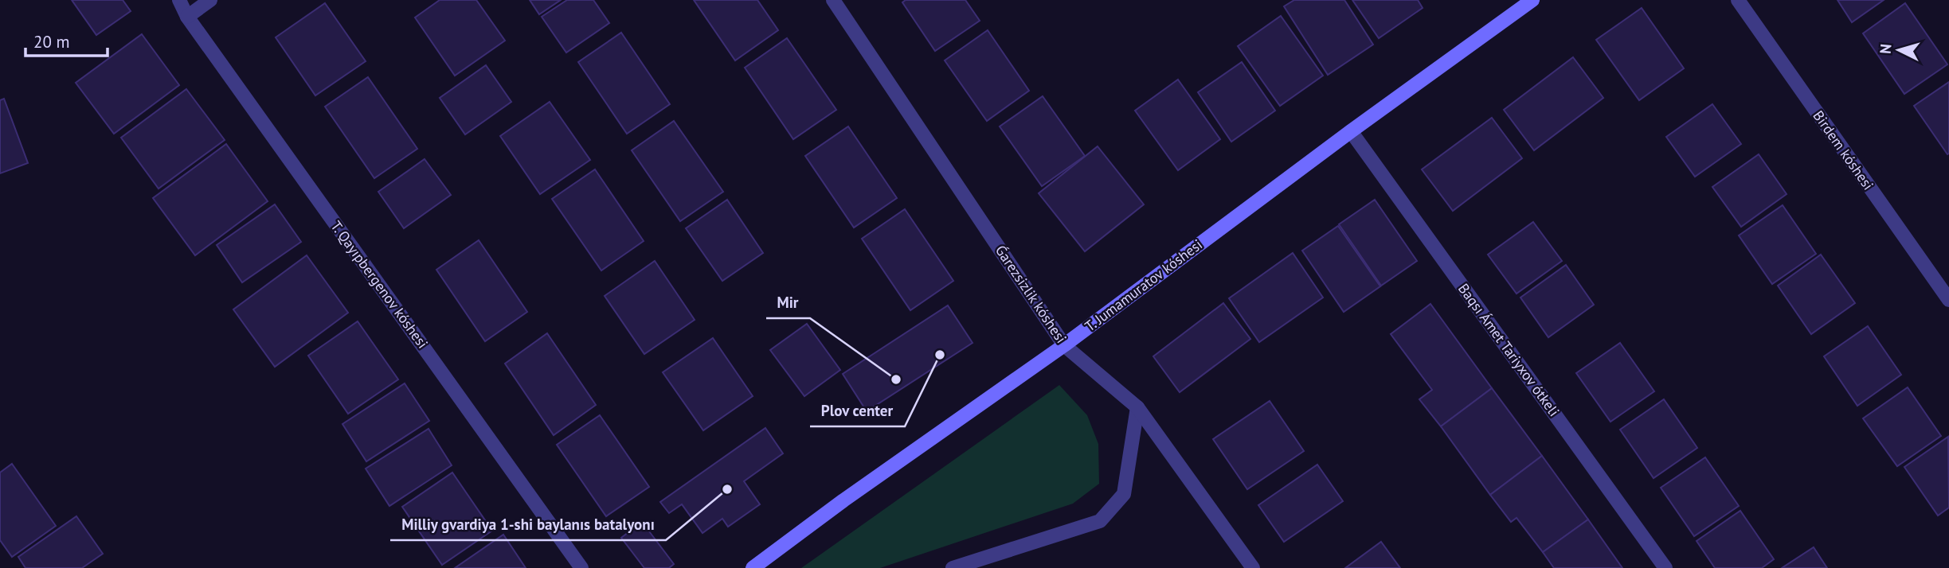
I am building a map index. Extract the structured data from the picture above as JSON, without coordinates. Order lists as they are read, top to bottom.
{
  "streets": {
    "main road": ["T. Jumamuratov kóshesi"],
    "street": [
      "Birdem kóshesi",
      "T. Qayıpbergenov kóshesi",
      "Ǵarezsizlik kóshesi",
      "Baqsı Ámet Tariyxov ótkeli"
    ]
  },
  "crossings": [
    ["T. Jumamuratov kóshesi", "Ǵarezsizlik kóshesi"],
    ["T. Jumamuratov kóshesi", "Baqsı Ámet Tariyxov ótkeli"]
  ],
  "places": ["Plov center", "Mir", "Milliy gvardiya 1-shi baylanıs batalyonı"],
  "scale_bar": "20 m",
  "north": "left"
}
